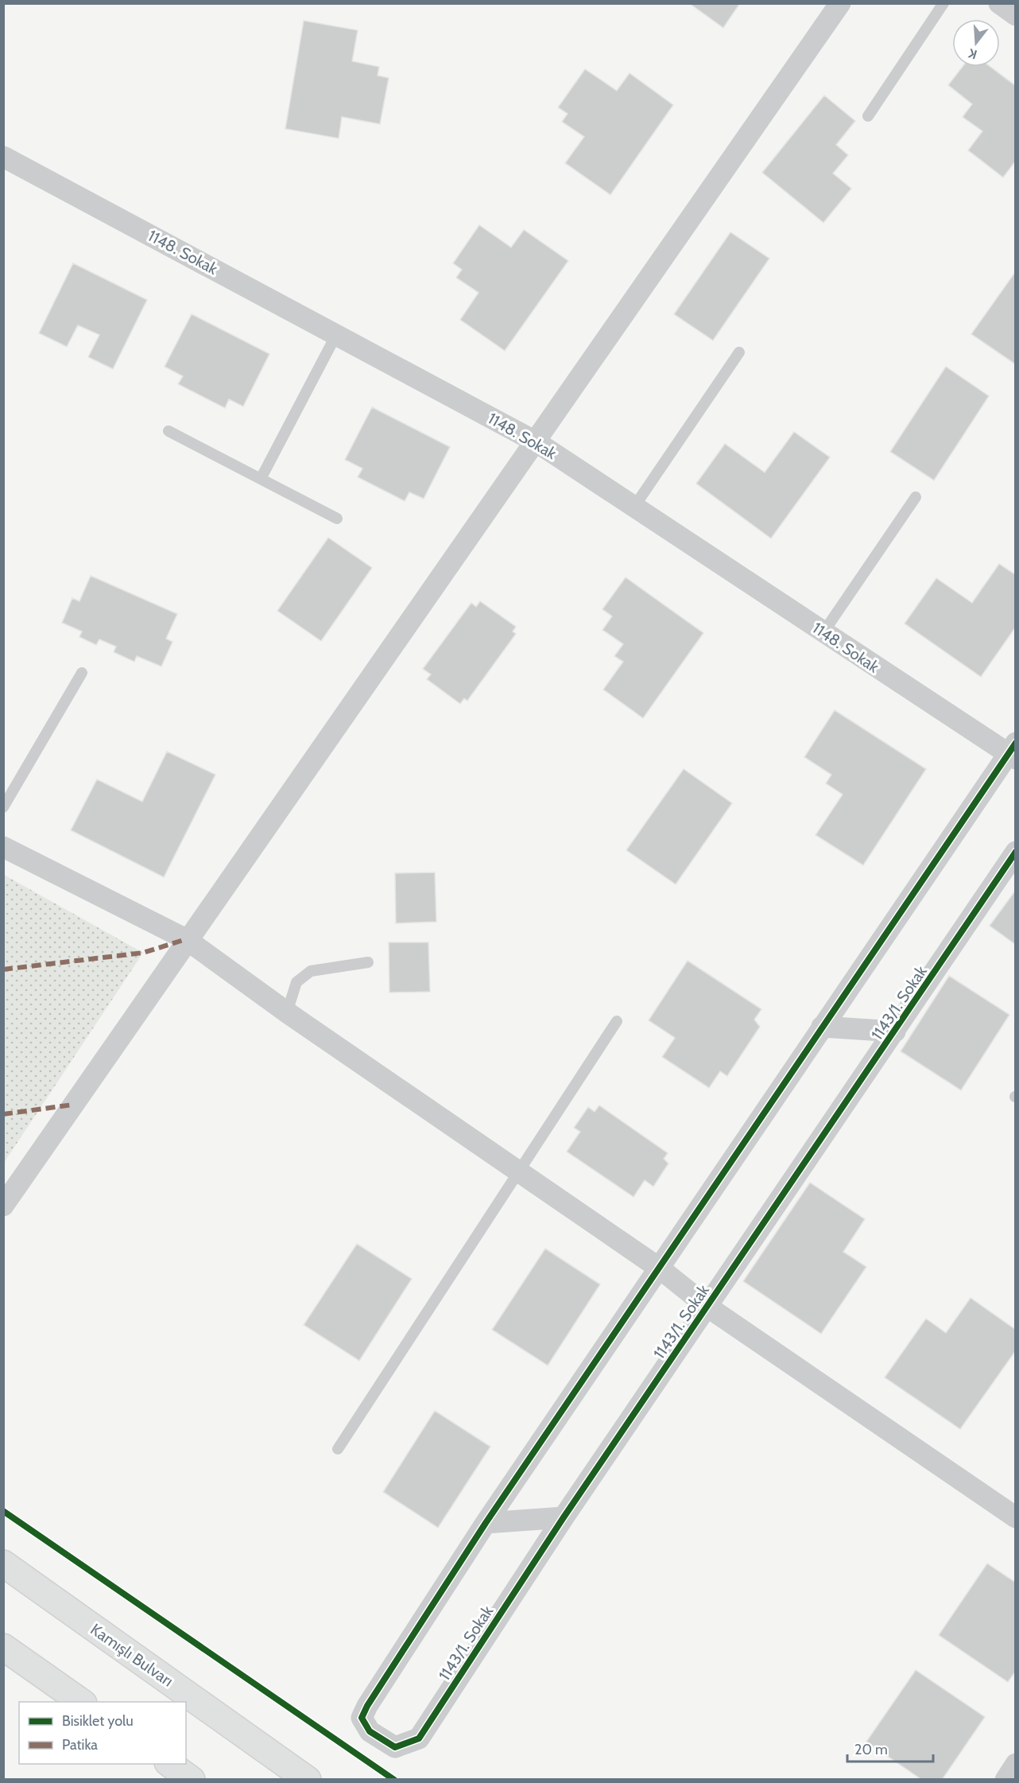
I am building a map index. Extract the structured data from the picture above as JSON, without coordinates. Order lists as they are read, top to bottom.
{
  "streets": {
    "highway": ["Kamışlı Bulvarı"],
    "street": ["1148. Sokak", "1143/1. Sokak"]
  },
  "legend": ["Bisiklet yolu", "Patika"],
  "scale_bar": "20 m",
  "north": "bottom"
}
